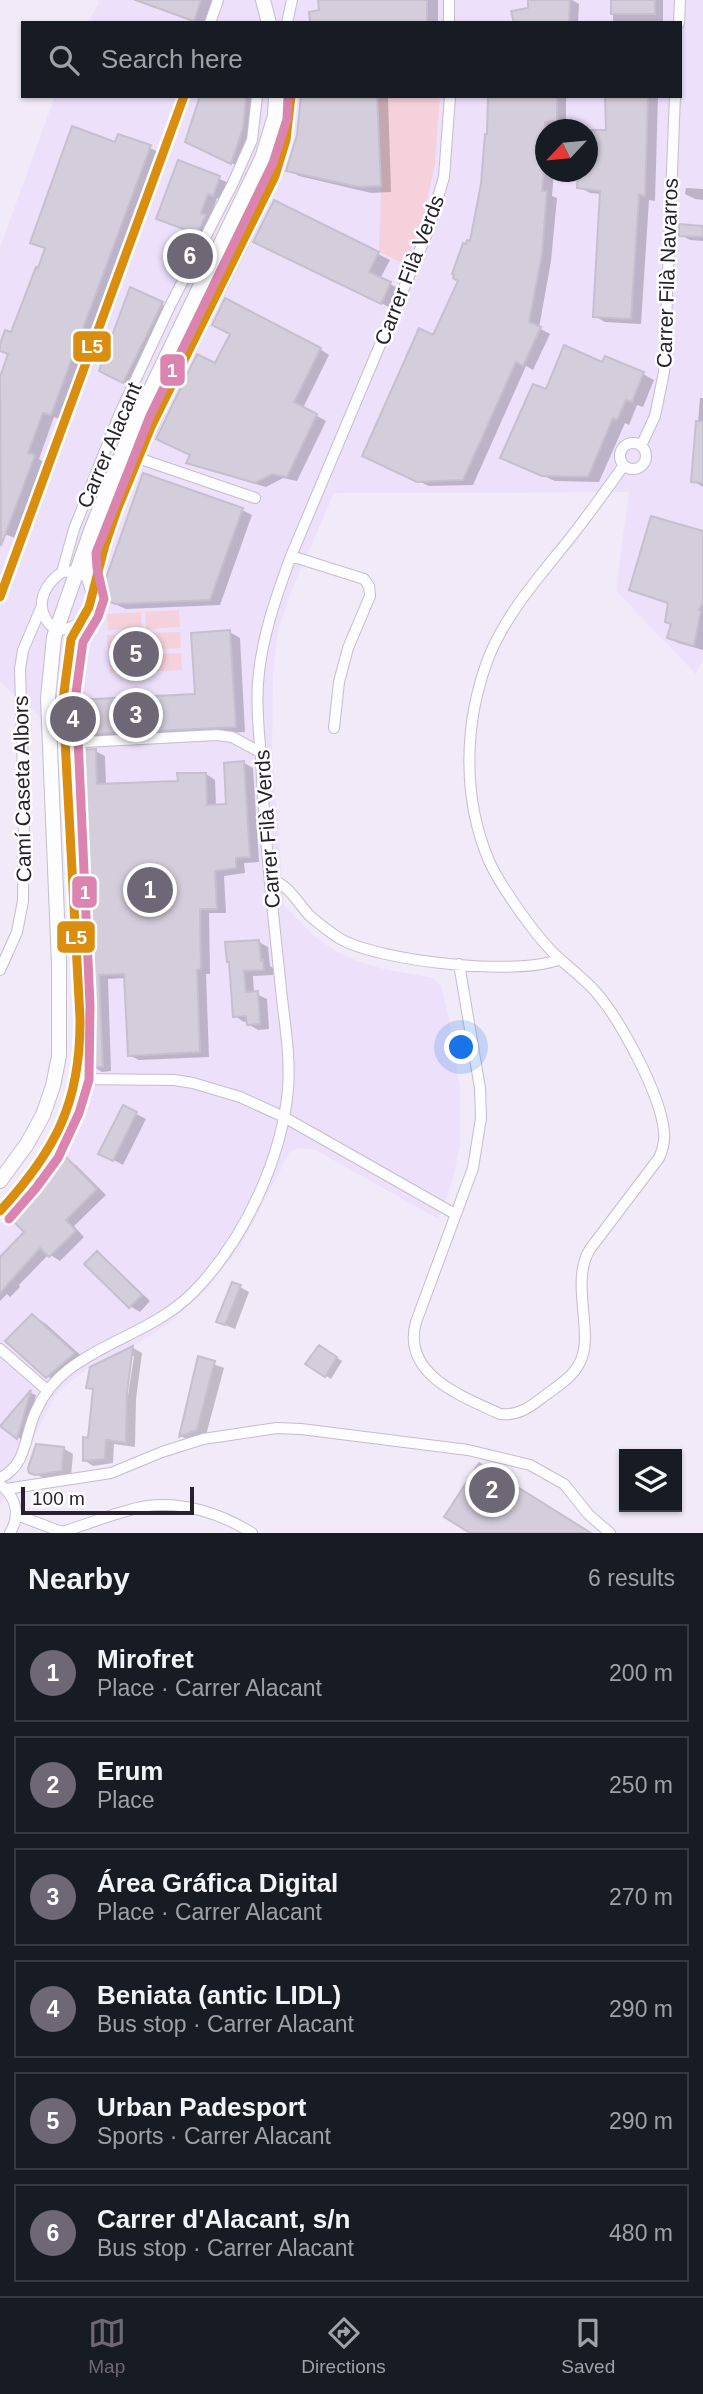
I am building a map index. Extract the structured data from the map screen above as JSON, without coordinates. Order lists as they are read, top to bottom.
{
  "streets": {
    "main road": ["Carrer Alacant"],
    "street": ["Carrer Filà Verds", "Carrer Filà Navarros", "Camí Caseta Albors"]
  },
  "crossings": [
    ["Carrer Alacant", "Camí Caseta Albors"]
  ],
  "lines": ["transit line L5", "transit line 1"],
  "scale_bar": "100 m",
  "north": "bottom left",
  "page": {
    "search": "Search here",
    "pins": [
      "6",
      "5",
      "3",
      "4",
      "1",
      "2"
    ],
    "scale": "100 m",
    "heading": ["Nearby", "6 results"],
    "list": [
      {
        "mark": "1",
        "name": "Mirofret",
        "note": "Place · Carrer Alacant",
        "value": "200 m"
      },
      {
        "mark": "2",
        "name": "Erum",
        "note": "Place",
        "value": "250 m"
      },
      {
        "mark": "3",
        "name": "Área Gráfica Digital",
        "note": "Place · Carrer Alacant",
        "value": "270 m"
      },
      {
        "mark": "4",
        "name": "Beniata (antic LIDL)",
        "note": "Bus stop · Carrer Alacant",
        "value": "290 m"
      },
      {
        "mark": "5",
        "name": "Urban Padesport",
        "note": "Sports · Carrer Alacant",
        "value": "290 m"
      },
      {
        "mark": "6",
        "name": "Carrer d'Alacant, s/n",
        "note": "Bus stop · Carrer Alacant",
        "value": "480 m"
      }
    ],
    "nav": ["Map", "Directions", "Saved"]
  }
}
